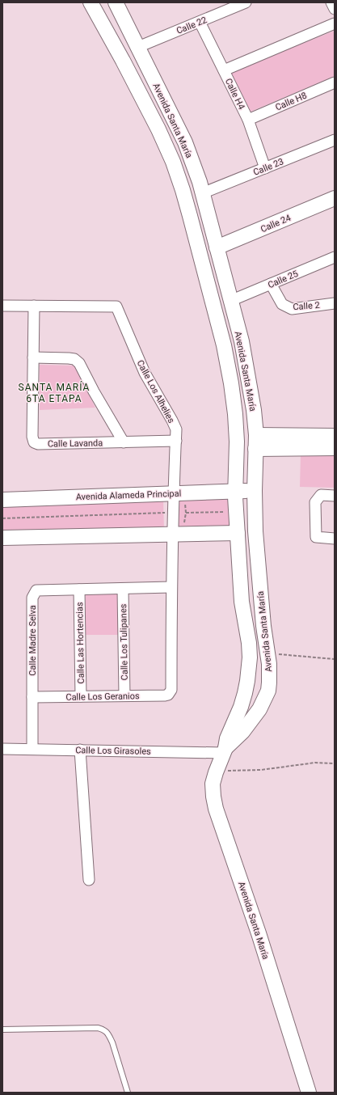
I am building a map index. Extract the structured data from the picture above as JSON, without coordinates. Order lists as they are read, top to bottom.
{
  "streets": {
    "main road": ["Avenida Santa María", "Calle 24", "Avenida Alameda Principal"],
    "street": [
      "Calle 22",
      "Calle H4",
      "Calle H8",
      "Calle 23",
      "Calle 25",
      "Calle 2",
      "Calle Los Alhelies",
      "Calle Lavanda",
      "Calle Madre Selva",
      "Calle Los Tulipanes",
      "Calle Las Hortencias",
      "Calle Los Geranios",
      "Calle Los Girasoles"
    ]
  },
  "crossings": [
    ["Calle 22", "Calle H4"],
    ["Calle 22", "Avenida Santa María"],
    ["Calle H4", "Calle H8"],
    ["Calle H4", "Calle 23"],
    ["Avenida Santa María", "Calle 23"],
    ["Avenida Santa María", "Calle 24"],
    ["Avenida Santa María", "Calle 25"],
    ["Avenida Santa María", "Avenida Alameda Principal"],
    ["Avenida Santa María", "Calle Los Girasoles"],
    ["Calle 25", "Calle 2"],
    ["Calle Los Alhelies", "Calle Lavanda"],
    ["Calle Los Alhelies", "Avenida Alameda Principal"],
    ["Calle Los Alhelies", "Calle Madre Selva"],
    ["Calle Los Alhelies", "Calle Los Geranios"],
    ["Calle Madre Selva", "Calle Los Tulipanes"],
    ["Calle Madre Selva", "Calle Las Hortencias"],
    ["Calle Madre Selva", "Calle Los Geranios"],
    ["Calle Madre Selva", "Calle Los Girasoles"],
    ["Calle Los Tulipanes", "Calle Los Geranios"],
    ["Calle Las Hortencias", "Calle Los Geranios"]
  ],
  "districts": ["SANTA MARÍA 6TA ETAPA"]
}
